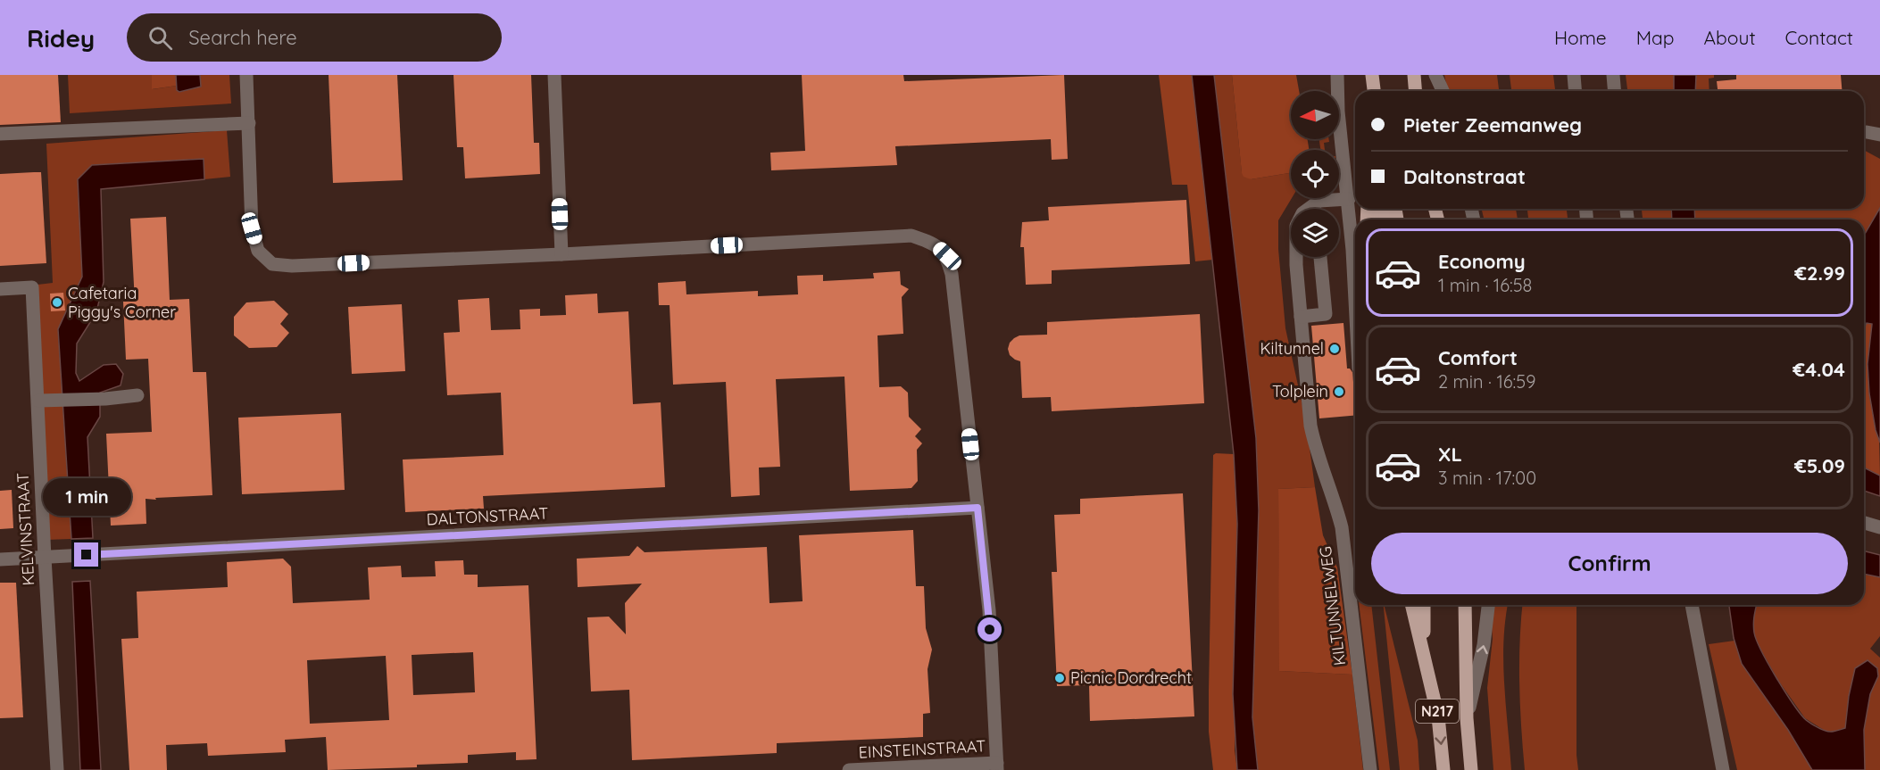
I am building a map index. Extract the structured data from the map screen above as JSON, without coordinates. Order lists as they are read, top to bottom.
{
  "streets": {
    "main road": ["N217"],
    "street": [
      "DALTONSTRAAT",
      "KELVINSTRAAT",
      "KILTUNNELWEG",
      "EINSTEINSTRAAT"
    ]
  },
  "crossings": [
    ["DALTONSTRAAT", "KELVINSTRAAT"]
  ],
  "places": [
    "Cafetaria Piggy's Corner",
    "Kiltunnel",
    "Tolplein",
    "Picnic Dordrecht"
  ],
  "north": "left",
  "page": {
    "header": "Ridey",
    "search": "Search here",
    "nav": [
      "Home",
      "Map",
      "About",
      "Contact"
    ],
    "banner": ["Pieter Zeemanweg", "Daltonstraat"],
    "list": [
      {
        "name": "Economy",
        "note": "1 min · 16:58",
        "value": "€2.99"
      },
      {
        "name": "Comfort",
        "note": "2 min · 16:59",
        "value": "€4.04"
      },
      {
        "name": "XL",
        "note": "3 min · 17:00",
        "value": "€5.09"
      }
    ],
    "bubble": "1 min",
    "buttons": "Confirm"
  }
}
